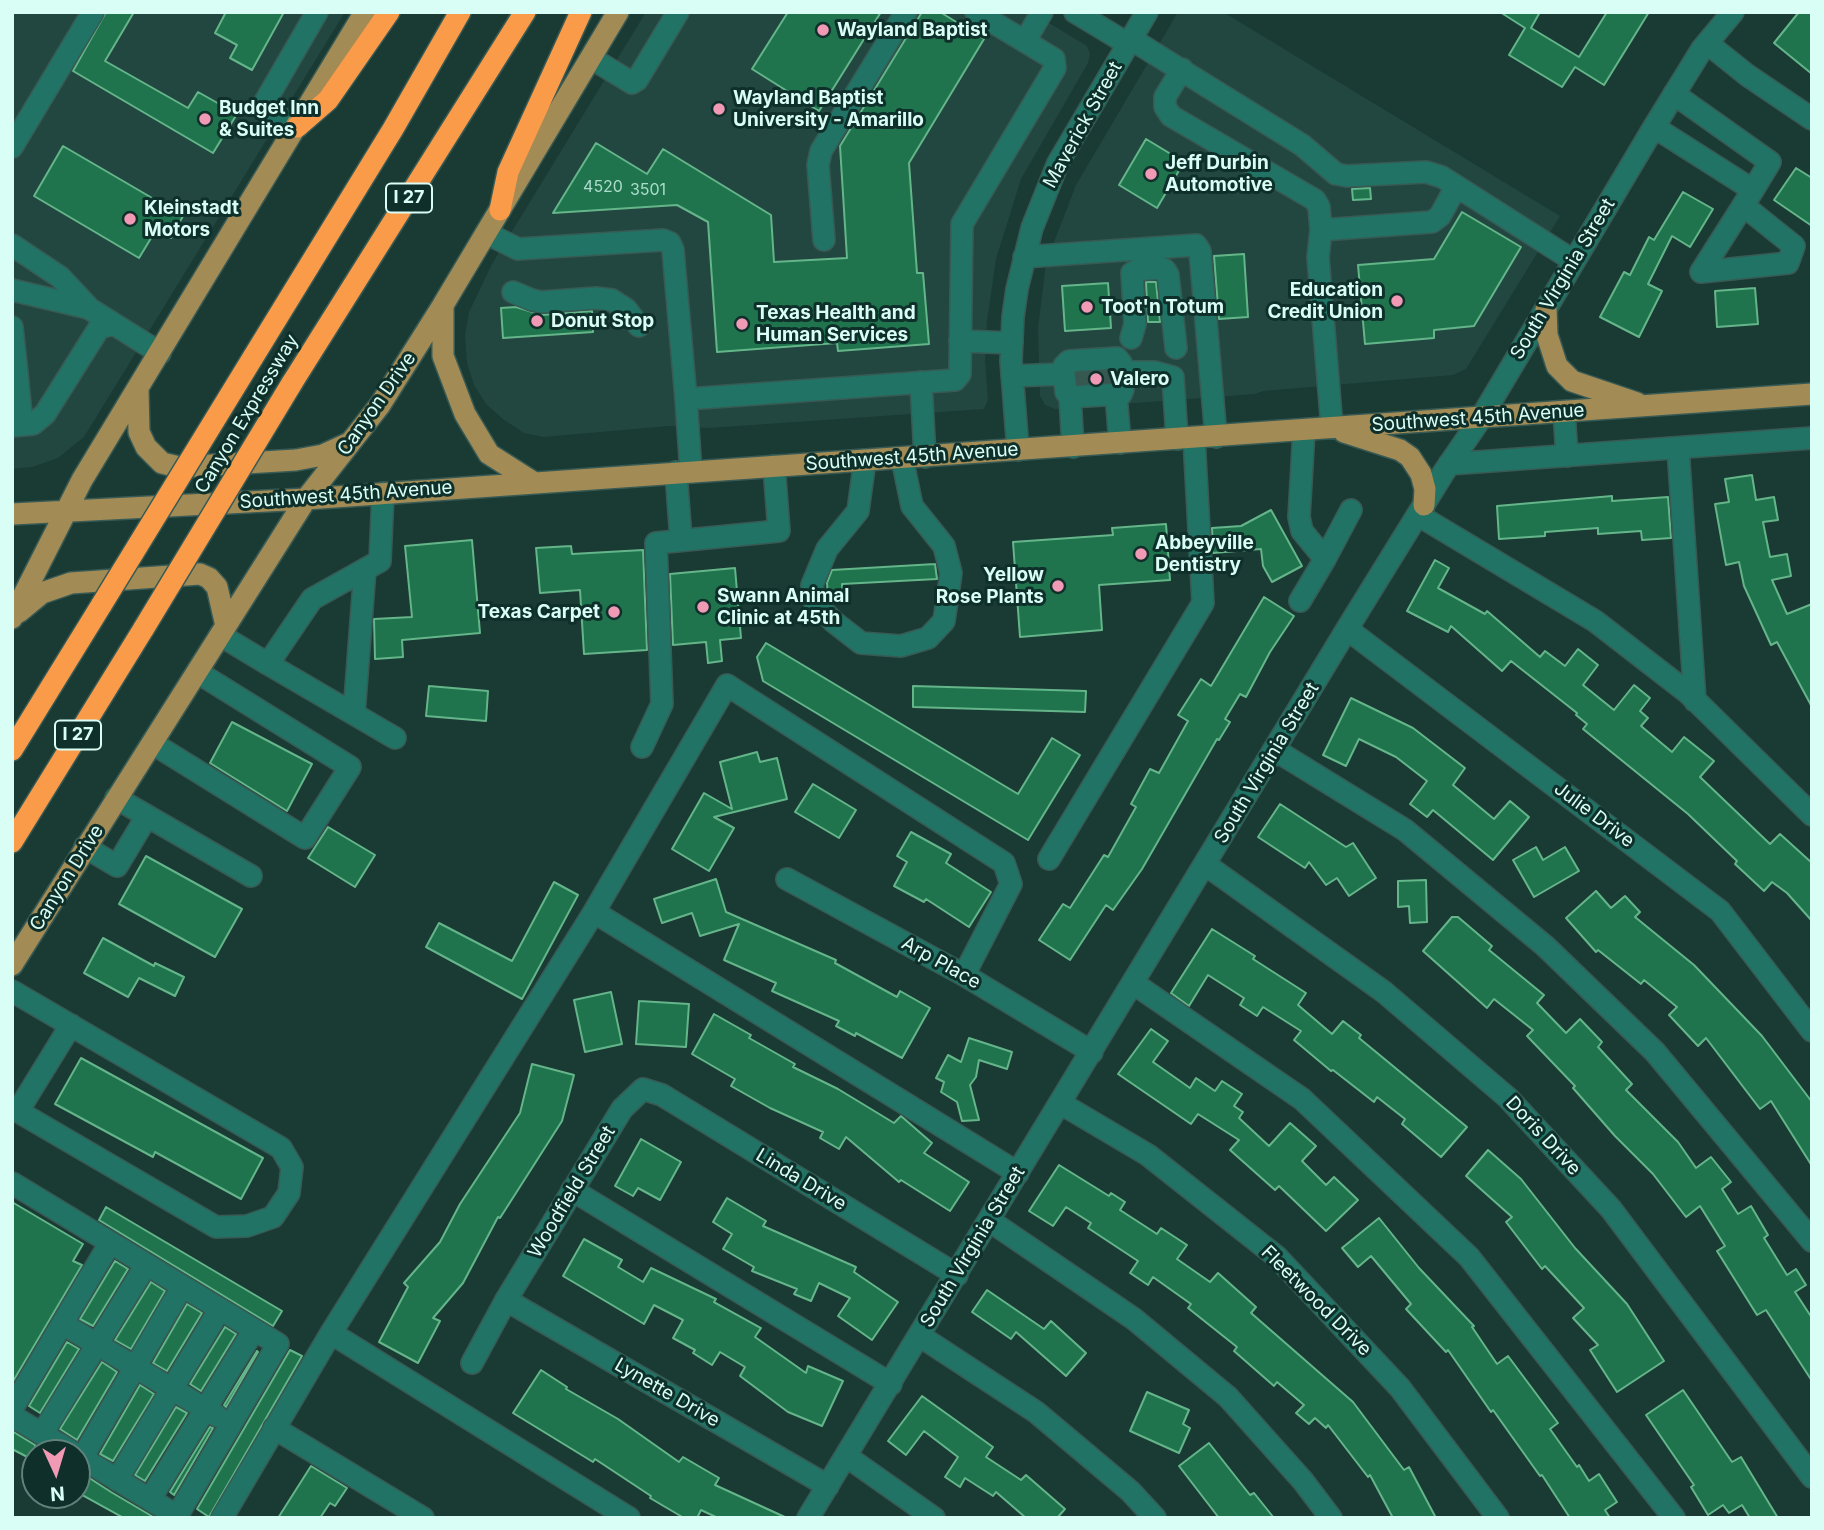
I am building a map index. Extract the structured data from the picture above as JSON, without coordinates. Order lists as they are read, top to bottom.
{
  "streets": {
    "highway": ["I 27", "Canyon Expressway"],
    "main road": ["Canyon Drive", "Southwest 45th Avenue"],
    "street": [
      "Maverick Street",
      "South Virginia Street",
      "Julie Drive",
      "Arp Place",
      "Doris Drive",
      "Linda Drive",
      "Woodfield Street",
      "Fleetwood Drive",
      "Lynette Drive"
    ]
  },
  "crossings": [
    ["Maverick Street", "Southwest 45th Avenue"],
    ["South Virginia Street", "Southwest 45th Avenue"],
    ["South Virginia Street", "Julie Drive"],
    ["South Virginia Street", "Arp Place"],
    ["South Virginia Street", "Doris Drive"],
    ["South Virginia Street", "Linda Drive"],
    ["South Virginia Street", "Fleetwood Drive"],
    ["South Virginia Street", "Lynette Drive"],
    ["Canyon Drive", "Southwest 45th Avenue"],
    ["Linda Drive", "Woodfield Street"],
    ["Woodfield Street", "Lynette Drive"]
  ],
  "places": [
    "Wayland Baptist",
    "Wayland Baptist University - Amarillo",
    "Budget Inn & Suites",
    "Jeff Durbin Automotive",
    "Kleinstadt Motors",
    "Education Credit Union",
    "Toot'n Totum",
    "Donut Stop",
    "Texas Health and Human Services",
    "Valero",
    "Abbeyville Dentistry",
    "Yellow Rose Plants",
    "Swann Animal Clinic at 45th",
    "Texas Carpet"
  ],
  "house_numbers": ["4520", "3501"],
  "north": "bottom"
}
